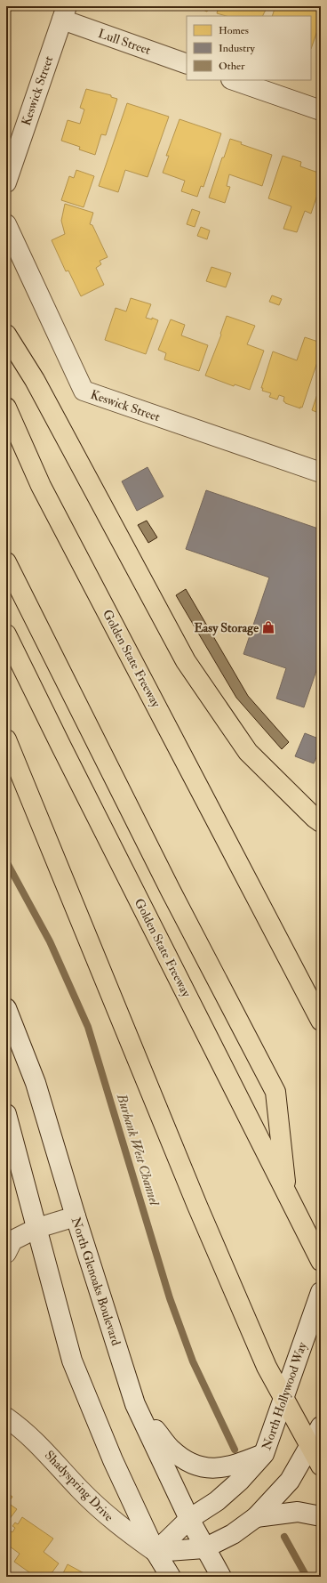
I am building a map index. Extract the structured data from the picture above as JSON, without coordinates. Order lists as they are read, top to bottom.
{
  "streets": {
    "highway": ["Golden State Freeway"],
    "main road": [
      "Lull Street",
      "Keswick Street",
      "North Glenoaks Boulevard",
      "North Hollywood Way",
      "Shadyspring Drive"
    ]
  },
  "crossings": [
    ["Lull Street", "Keswick Street"],
    ["North Glenoaks Boulevard", "North Hollywood Way"],
    ["North Hollywood Way", "Shadyspring Drive"]
  ],
  "water": ["Burbank West Channel"],
  "places": {
    "shop": ["Easy Storage"]
  },
  "legend": ["Homes", "Industry", "Other"]
}
